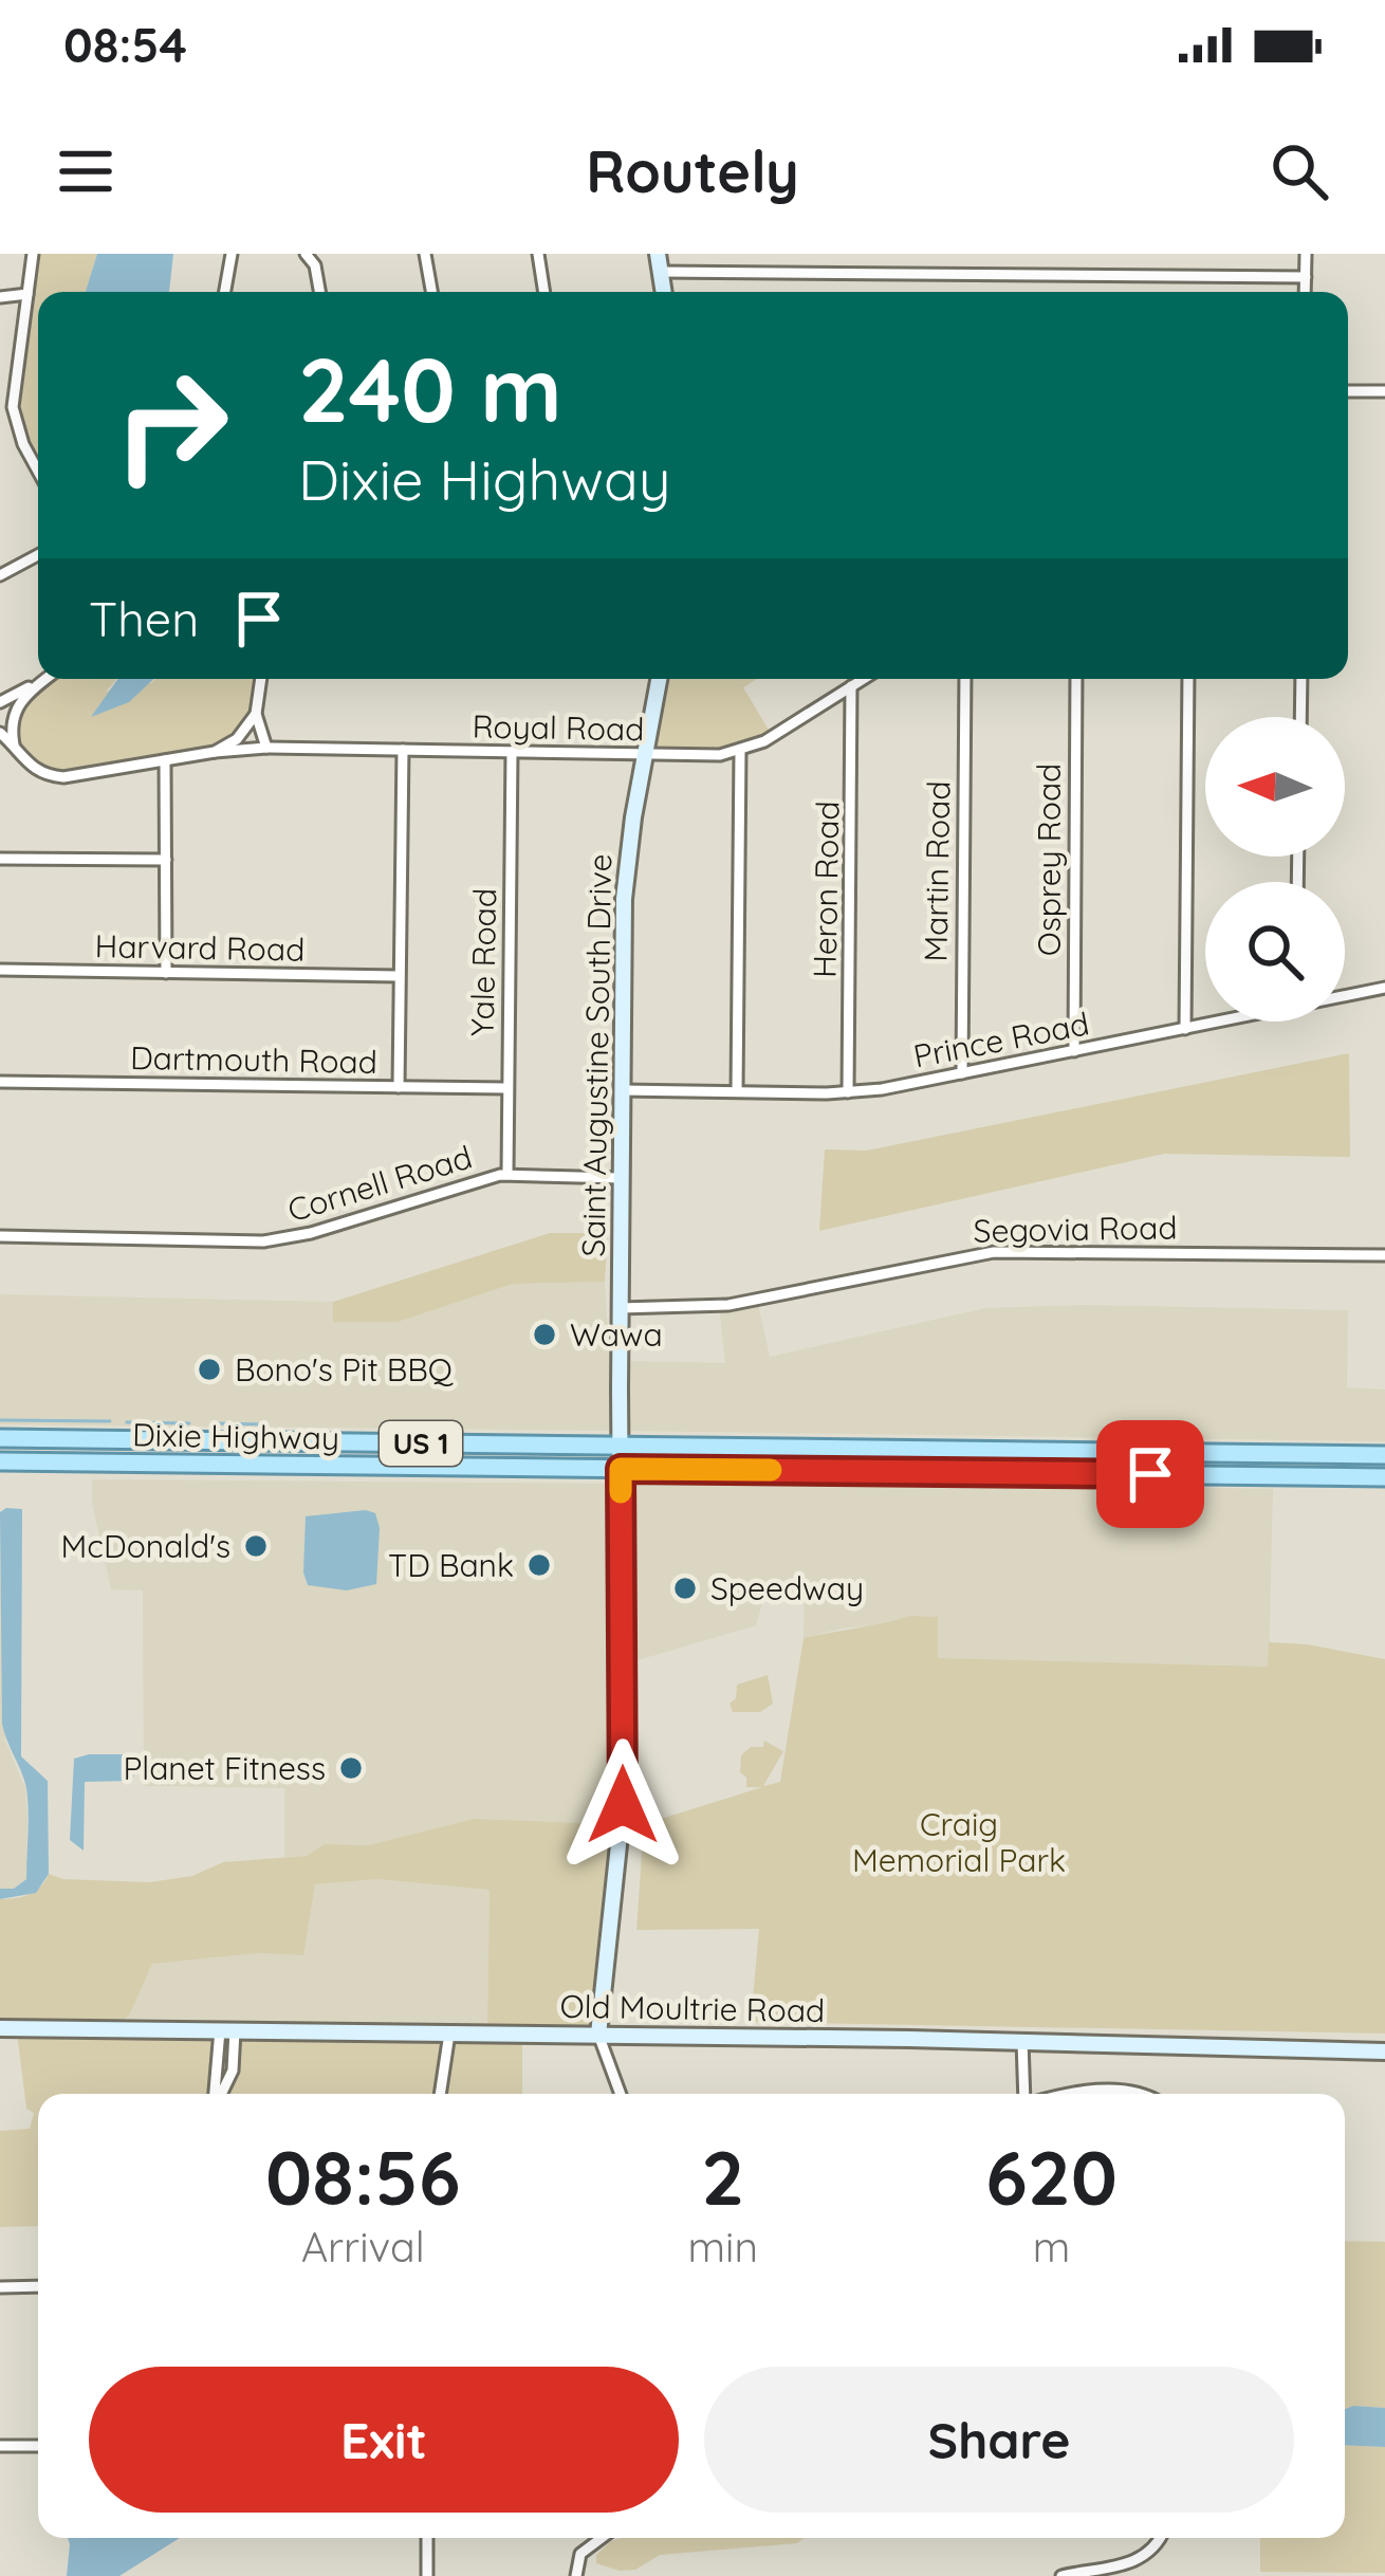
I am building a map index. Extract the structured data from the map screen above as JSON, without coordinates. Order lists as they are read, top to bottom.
{
  "streets": {
    "main road": ["Dixie Highway", "US 1"],
    "street": [
      "Royal Road",
      "Osprey Road",
      "Martin Road",
      "Heron Road",
      "Harvard Road",
      "Yale Road",
      "Prince Road",
      "Saint Augustine South Drive",
      "Dartmouth Road",
      "Cornell Road",
      "Segovia Road",
      "Old Moultrie Road"
    ]
  },
  "crossings": [
    ["Royal Road", "Heron Road"],
    ["Royal Road", "Yale Road"],
    ["Royal Road", "Saint Augustine South Drive"],
    ["Osprey Road", "Prince Road"],
    ["Martin Road", "Prince Road"],
    ["Heron Road", "Prince Road"],
    ["Yale Road", "Dartmouth Road"],
    ["Yale Road", "Cornell Road"],
    ["Prince Road", "Saint Augustine South Drive"],
    ["Saint Augustine South Drive", "Cornell Road"],
    ["Saint Augustine South Drive", "Segovia Road"],
    ["Saint Augustine South Drive", "Dixie Highway"],
    ["Saint Augustine South Drive", "Old Moultrie Road"],
    ["Dixie Highway", "US 1"]
  ],
  "parks": ["Craig Memorial Park"],
  "places": [
    "Wawa",
    "Bono's Pit BBQ",
    "McDonald's",
    "TD Bank",
    "Speedway",
    "Planet Fitness"
  ],
  "north": "left",
  "page": {
    "status": "08:54",
    "header": "Routely",
    "turn": ["240 m", "Dixie Highway"],
    "then": "Then",
    "eta": [
      "08:56",
      "Arrival",
      "2",
      "min",
      "620",
      "m"
    ],
    "buttons": ["Exit", "Share"]
  }
}
